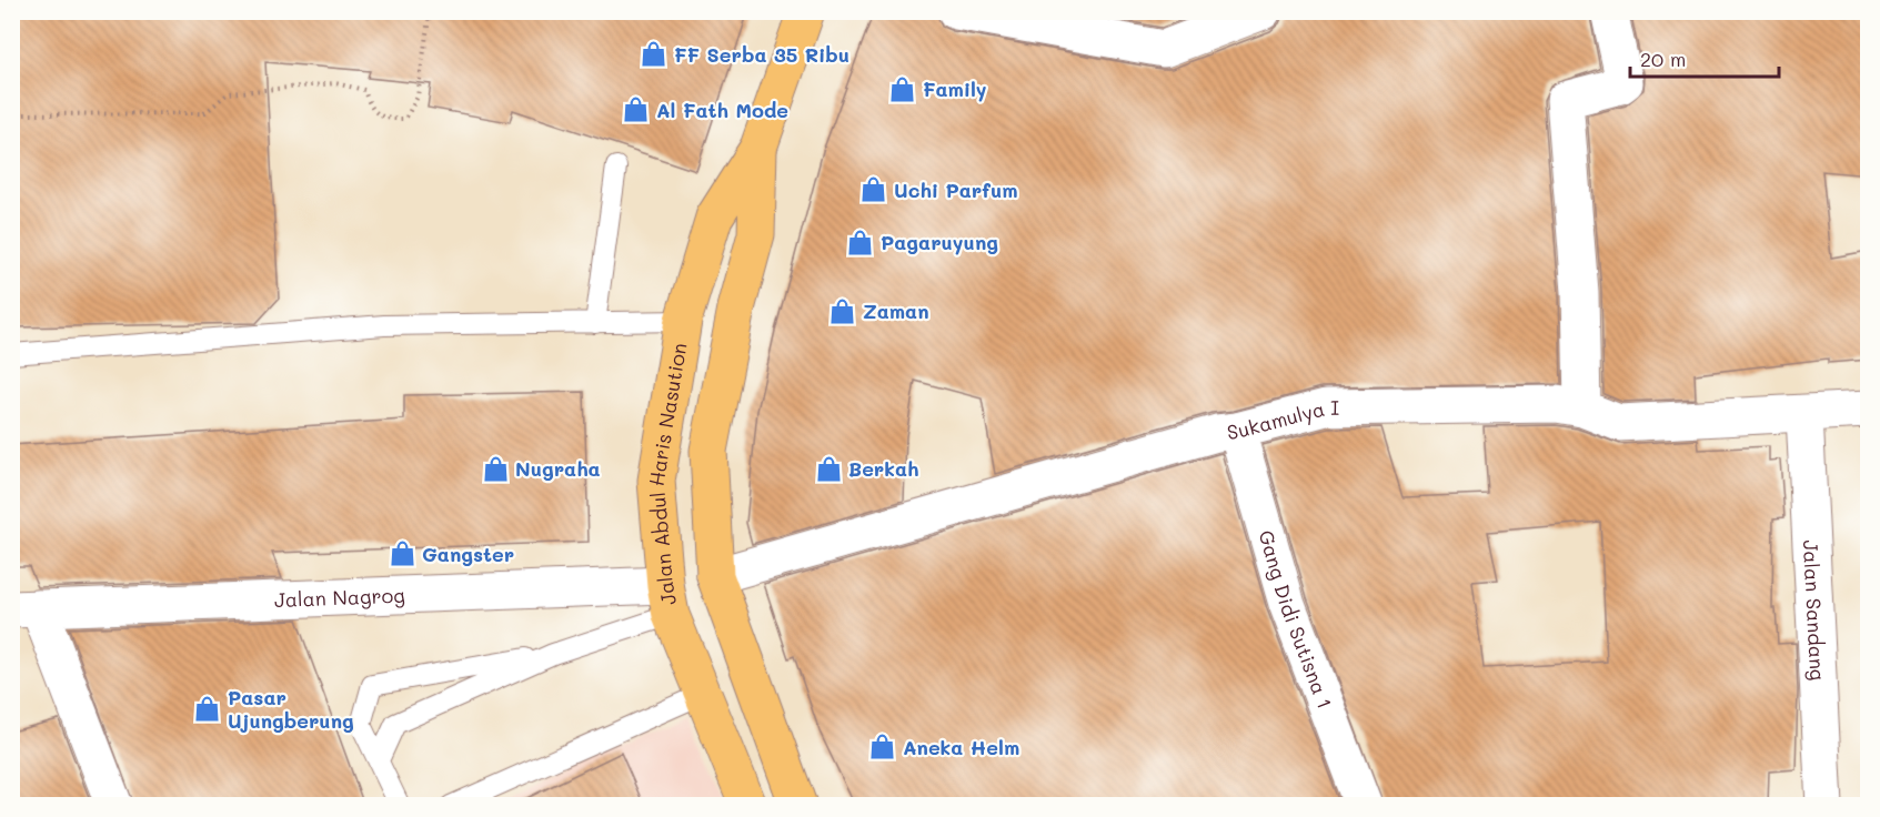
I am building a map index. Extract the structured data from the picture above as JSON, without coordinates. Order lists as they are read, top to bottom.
{
  "streets": {
    "highway": ["Jalan Abdul Haris Nasution"],
    "street": [
      "Sukamulya I",
      "Jalan Nagrog",
      "Jalan Sandang",
      "Gang Didi Sutisna 1"
    ]
  },
  "crossings": [
    ["Sukamulya I", "Jalan Abdul Haris Nasution"],
    ["Sukamulya I", "Jalan Sandang"],
    ["Sukamulya I", "Gang Didi Sutisna 1"],
    ["Jalan Abdul Haris Nasution", "Jalan Nagrog"]
  ],
  "places": {
    "shop": [
      "FF Serba 35 Ribu",
      "Family",
      "Al Fath Mode",
      "Uchi Parfum",
      "Pagaruyung",
      "Zaman",
      "Nugraha",
      "Berkah",
      "Gangster",
      "Pasar Ujungberung",
      "Aneka Helm"
    ]
  },
  "scale_bar": "20 m"
}
